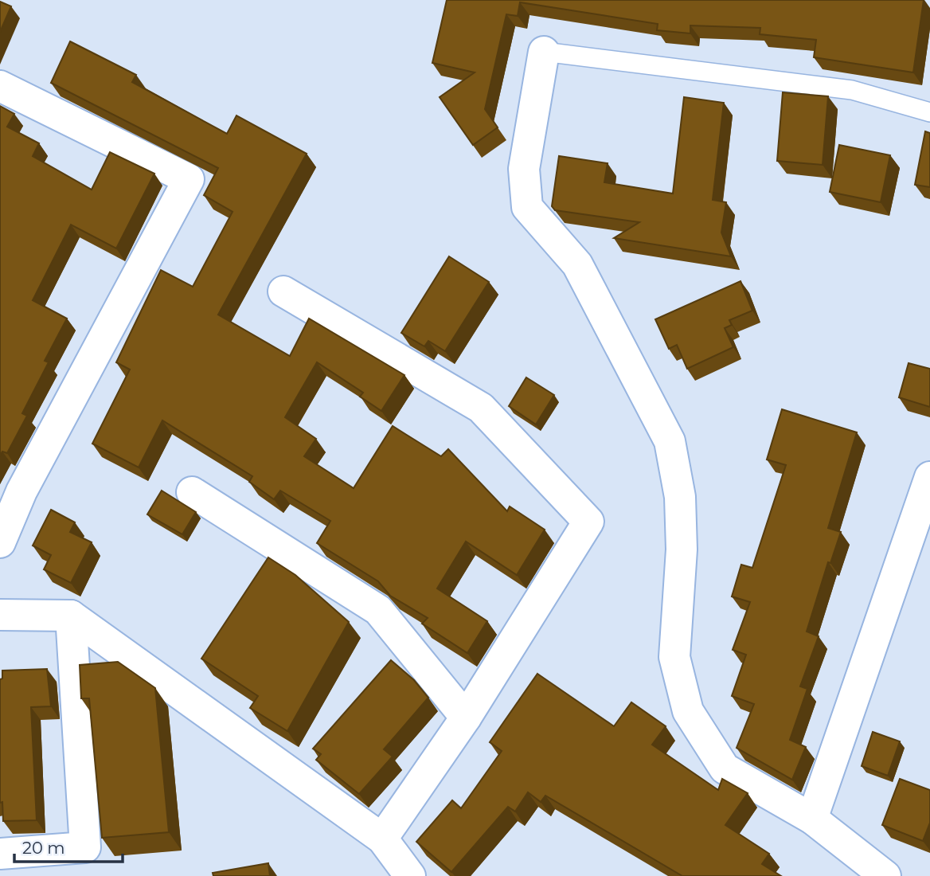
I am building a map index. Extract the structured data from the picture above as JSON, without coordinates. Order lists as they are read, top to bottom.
{
  "scale_bar": "20 m"
}
